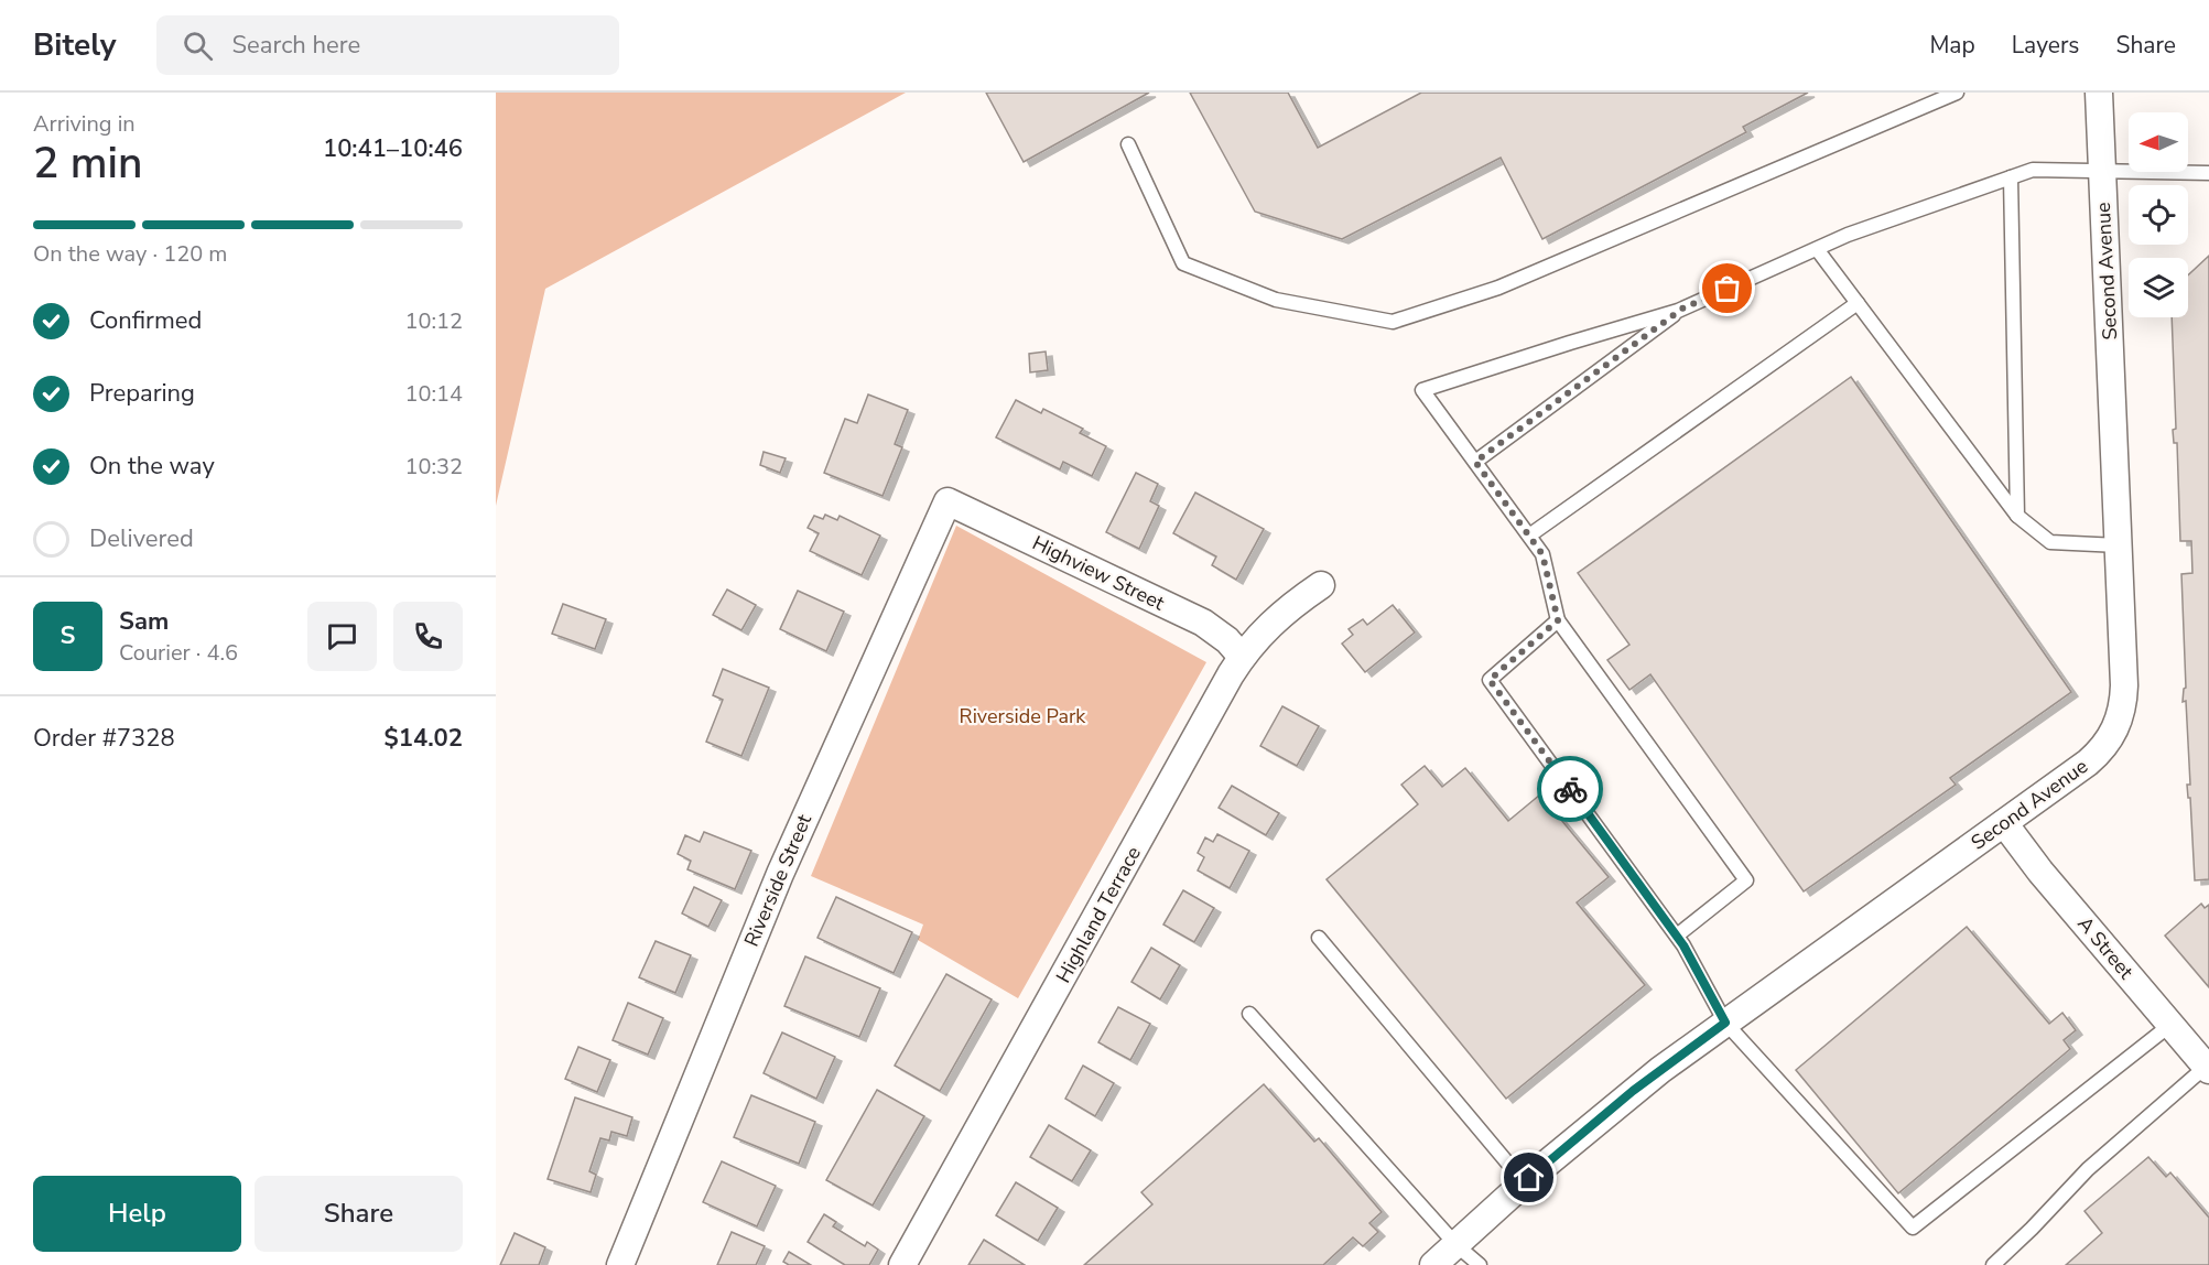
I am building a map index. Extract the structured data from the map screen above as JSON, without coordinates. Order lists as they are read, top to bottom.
{
  "streets": {
    "street": [
      "Second Avenue",
      "Highview Street",
      "Riverside Street",
      "Highland Terrace",
      "A Street"
    ]
  },
  "crossings": [
    ["Second Avenue", "A Street"],
    ["Highview Street", "Riverside Street"],
    ["Highview Street", "Highland Terrace"]
  ],
  "parks": ["Riverside Park"],
  "north": "left",
  "page": {
    "header": "Bitely",
    "search": "Search here",
    "nav": ["Map", "Layers", "Share"],
    "heading": ["2 min", "Arriving in", "10:41–10:46"],
    "panel": [
      "Sam",
      "Courier · 4.6",
      "Order #7328",
      "$14.02"
    ],
    "bar": "On the way · 120 m",
    "list": [
      ["Confirmed", "10:12"],
      ["Preparing", "10:14"],
      ["On the way", "10:32"],
      "Delivered"
    ],
    "round": "S",
    "buttons": ["Help", "Share"]
  }
}
